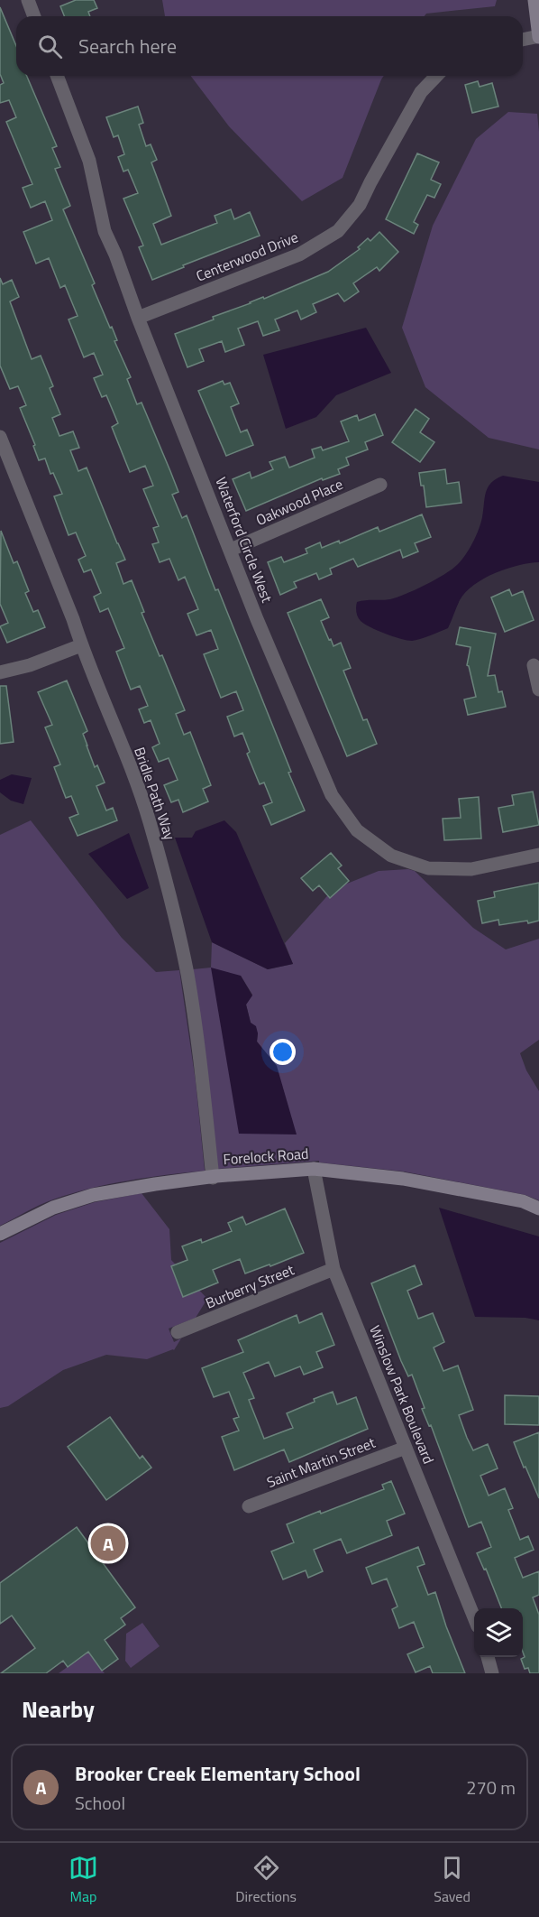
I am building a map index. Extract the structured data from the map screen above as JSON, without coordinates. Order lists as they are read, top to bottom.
{
  "streets": {
    "street": [
      "Centerwood Drive",
      "Oakwood Place",
      "Waterford Circle West",
      "Bridle Path Way",
      "Forelock Road",
      "Burberry Street",
      "Winslow Park Boulevard",
      "Saint Martin Street"
    ]
  },
  "crossings": [
    ["Centerwood Drive", "Waterford Circle West"],
    ["Oakwood Place", "Waterford Circle West"],
    ["Bridle Path Way", "Forelock Road"],
    ["Forelock Road", "Winslow Park Boulevard"],
    ["Burberry Street", "Winslow Park Boulevard"],
    ["Winslow Park Boulevard", "Saint Martin Street"]
  ],
  "page": {
    "search": "Search here",
    "pins": "A",
    "heading": "Nearby",
    "list": [
      {
        "mark": "A",
        "name": "Brooker Creek Elementary School",
        "note": "School",
        "value": "270 m"
      }
    ],
    "nav": ["Map", "Directions", "Saved"]
  }
}
